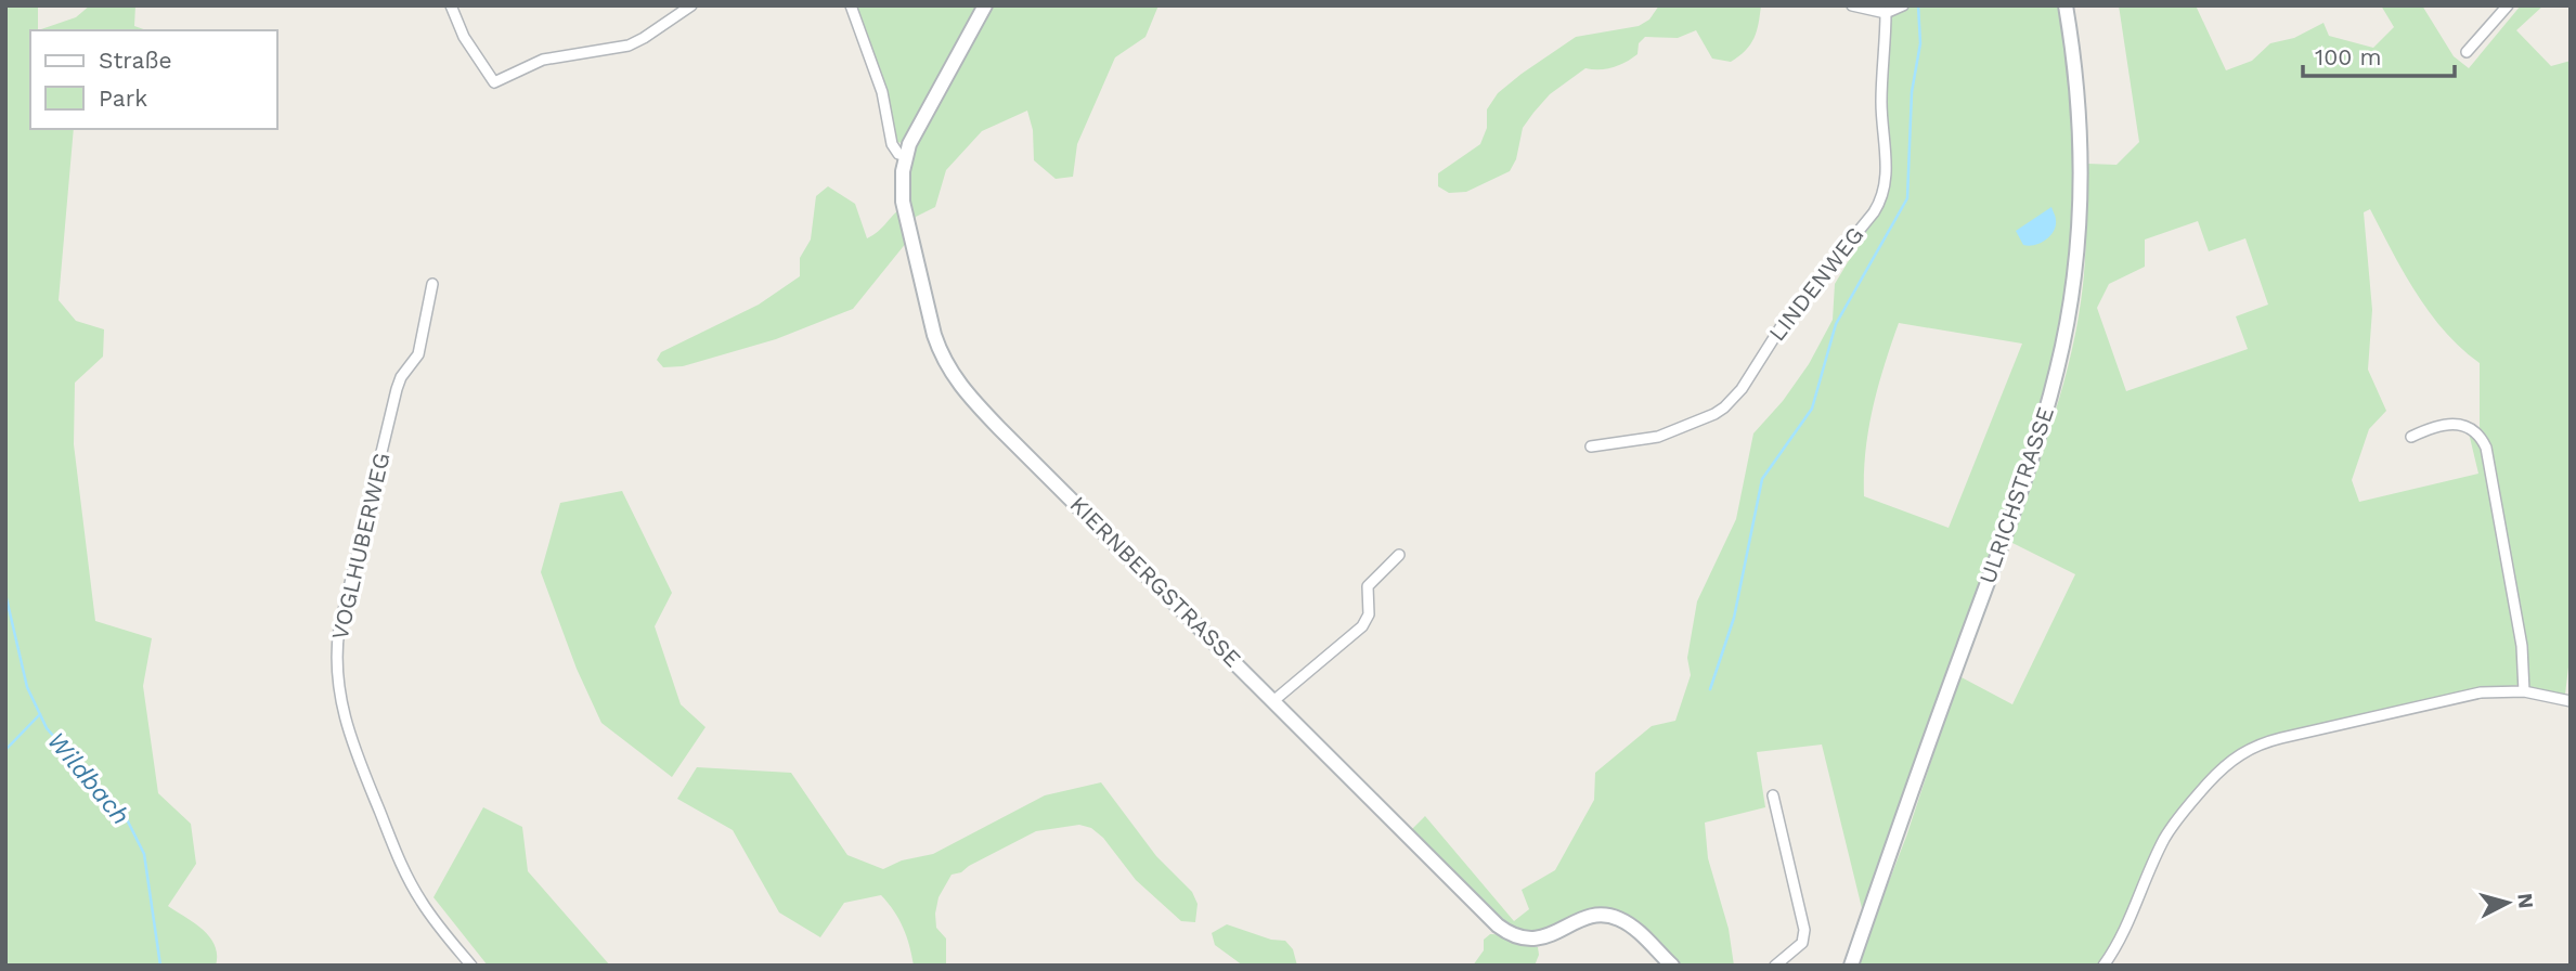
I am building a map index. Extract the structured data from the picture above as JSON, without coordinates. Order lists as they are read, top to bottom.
{
  "streets": {
    "street": [
      "LINDENWEG",
      "ULRICHSTRASSE",
      "VOGLHUBERWEG",
      "KIERNBERGSTRASSE"
    ]
  },
  "water": ["Wildbach"],
  "legend": ["Straße", "Park"],
  "scale_bar": "100 m",
  "north": "right"
}
